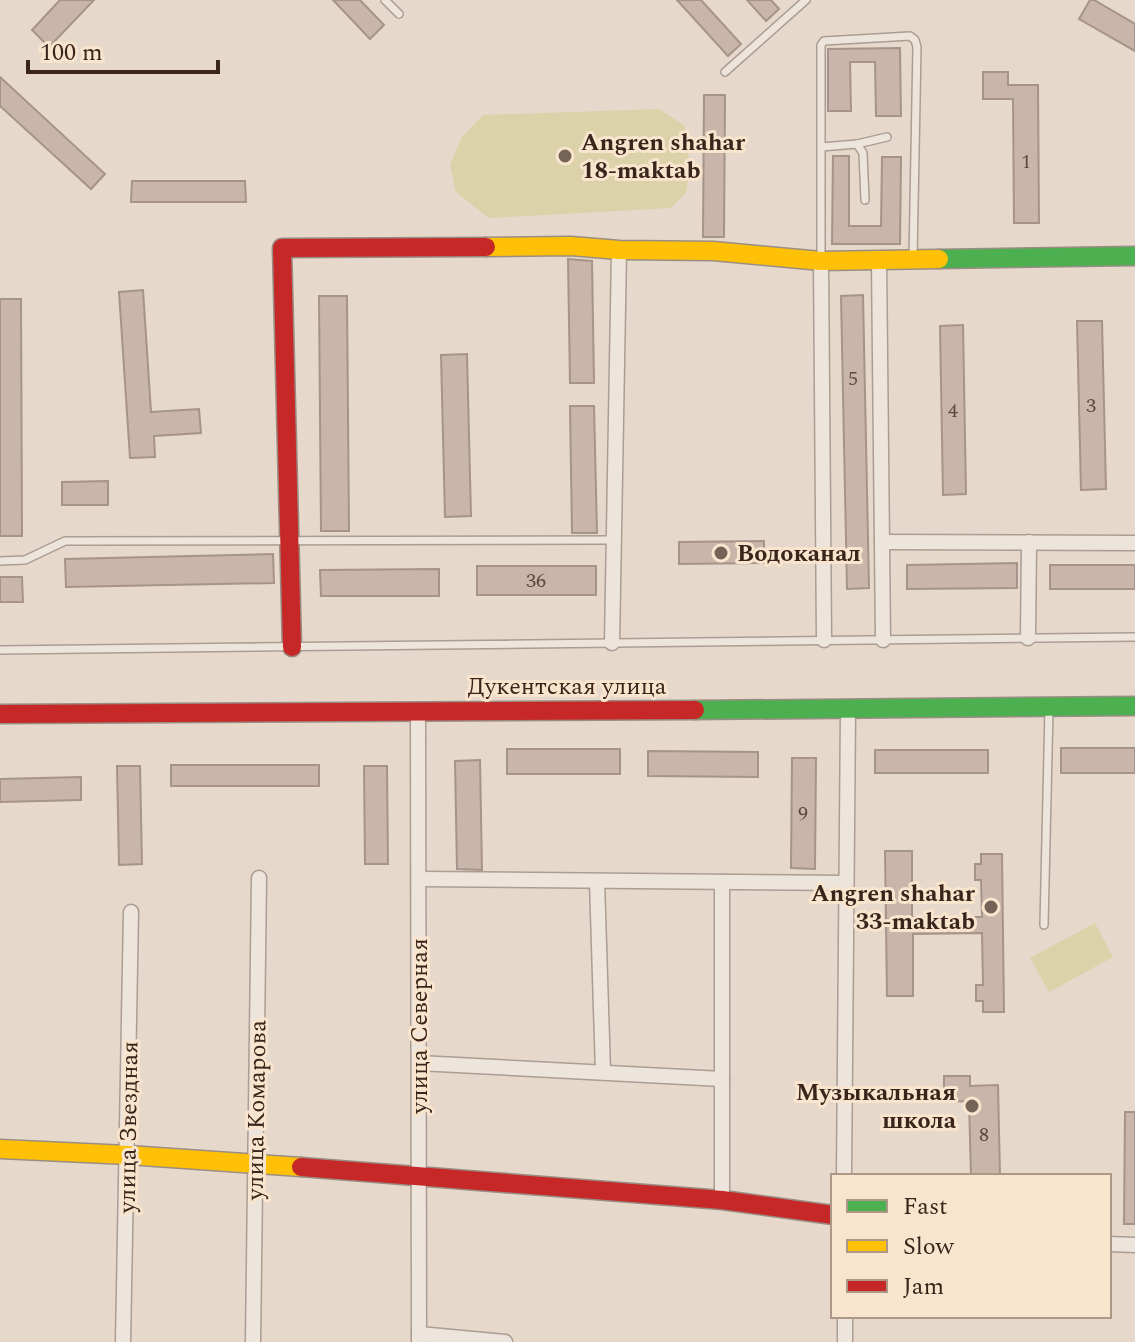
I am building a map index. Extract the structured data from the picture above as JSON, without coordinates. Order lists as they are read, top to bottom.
{
  "streets": {
    "street": [
      "Дукентская улица",
      "улица Северная",
      "улица Комарова",
      "улица Звездная"
    ]
  },
  "crossings": [
    ["Дукентская улица", "улица Северная"]
  ],
  "places": [
    "Angren shahar 18-maktab",
    "Водоканал",
    "Angren shahar 33-maktab",
    "Музыкальная школа"
  ],
  "house_numbers": [
    "1",
    "5",
    "3",
    "4",
    "36",
    "9",
    "8"
  ],
  "legend": ["Fast", "Slow", "Jam"],
  "scale_bar": "100 m"
}
